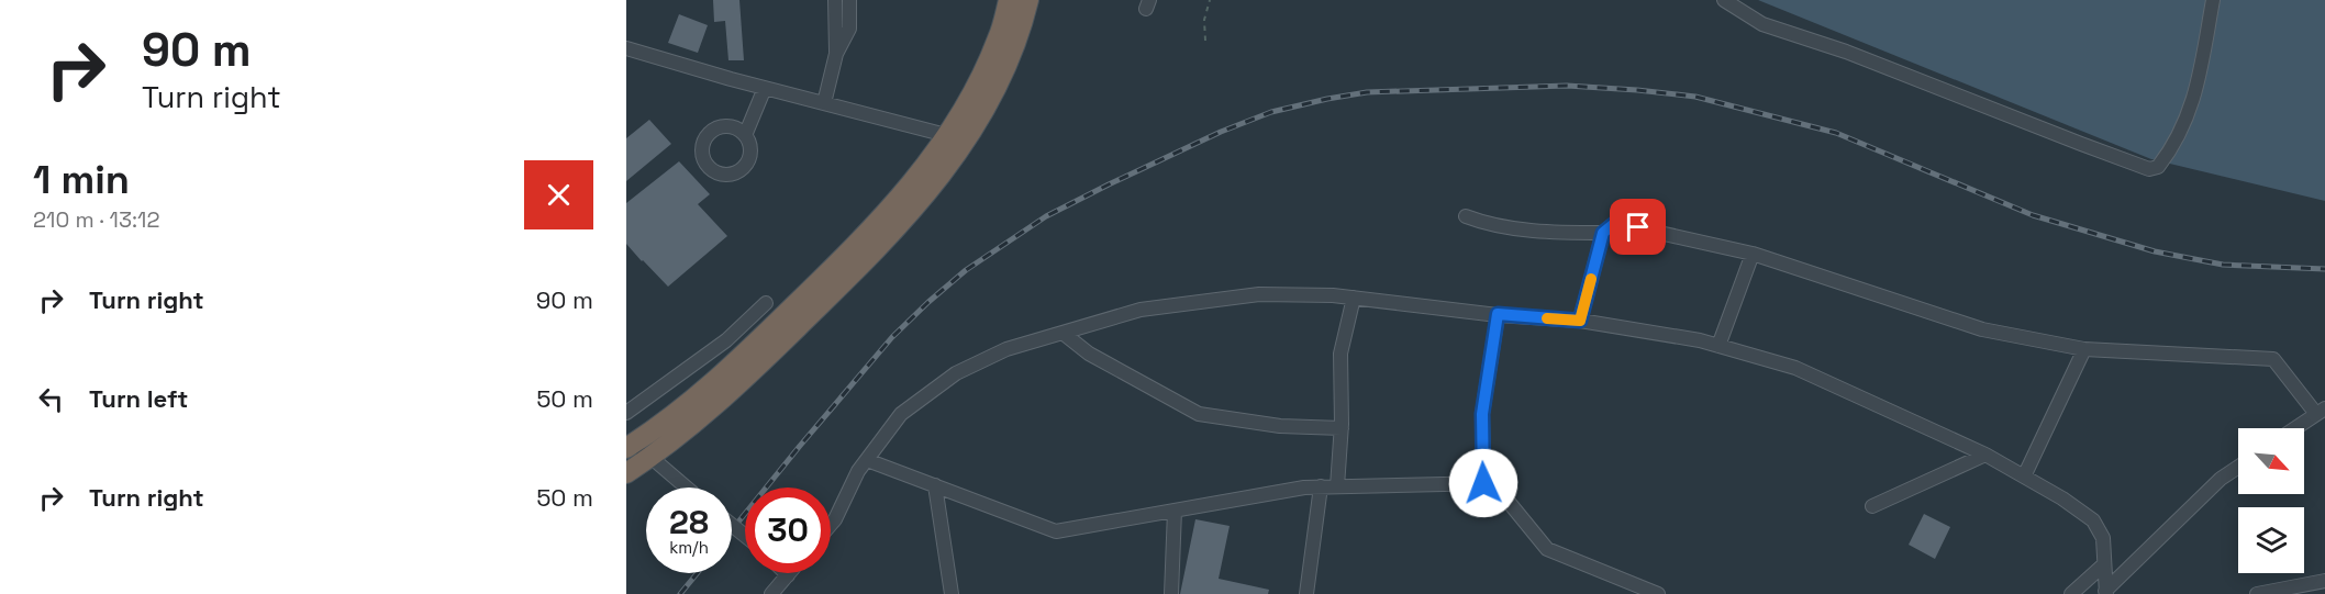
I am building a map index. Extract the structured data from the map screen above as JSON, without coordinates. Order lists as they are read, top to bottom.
{
  "north": "bottom right",
  "page": {
    "turn": ["90 m", "Turn right"],
    "heading": ["1 min", "210 m · 13:12"],
    "list": [
      {
        "name": "Turn right",
        "value": "90 m"
      },
      {
        "name": "Turn left",
        "value": "50 m"
      },
      {
        "name": "Turn right",
        "value": "50 m"
      }
    ],
    "speed": "28 km/h",
    "limit": "30"
  }
}
